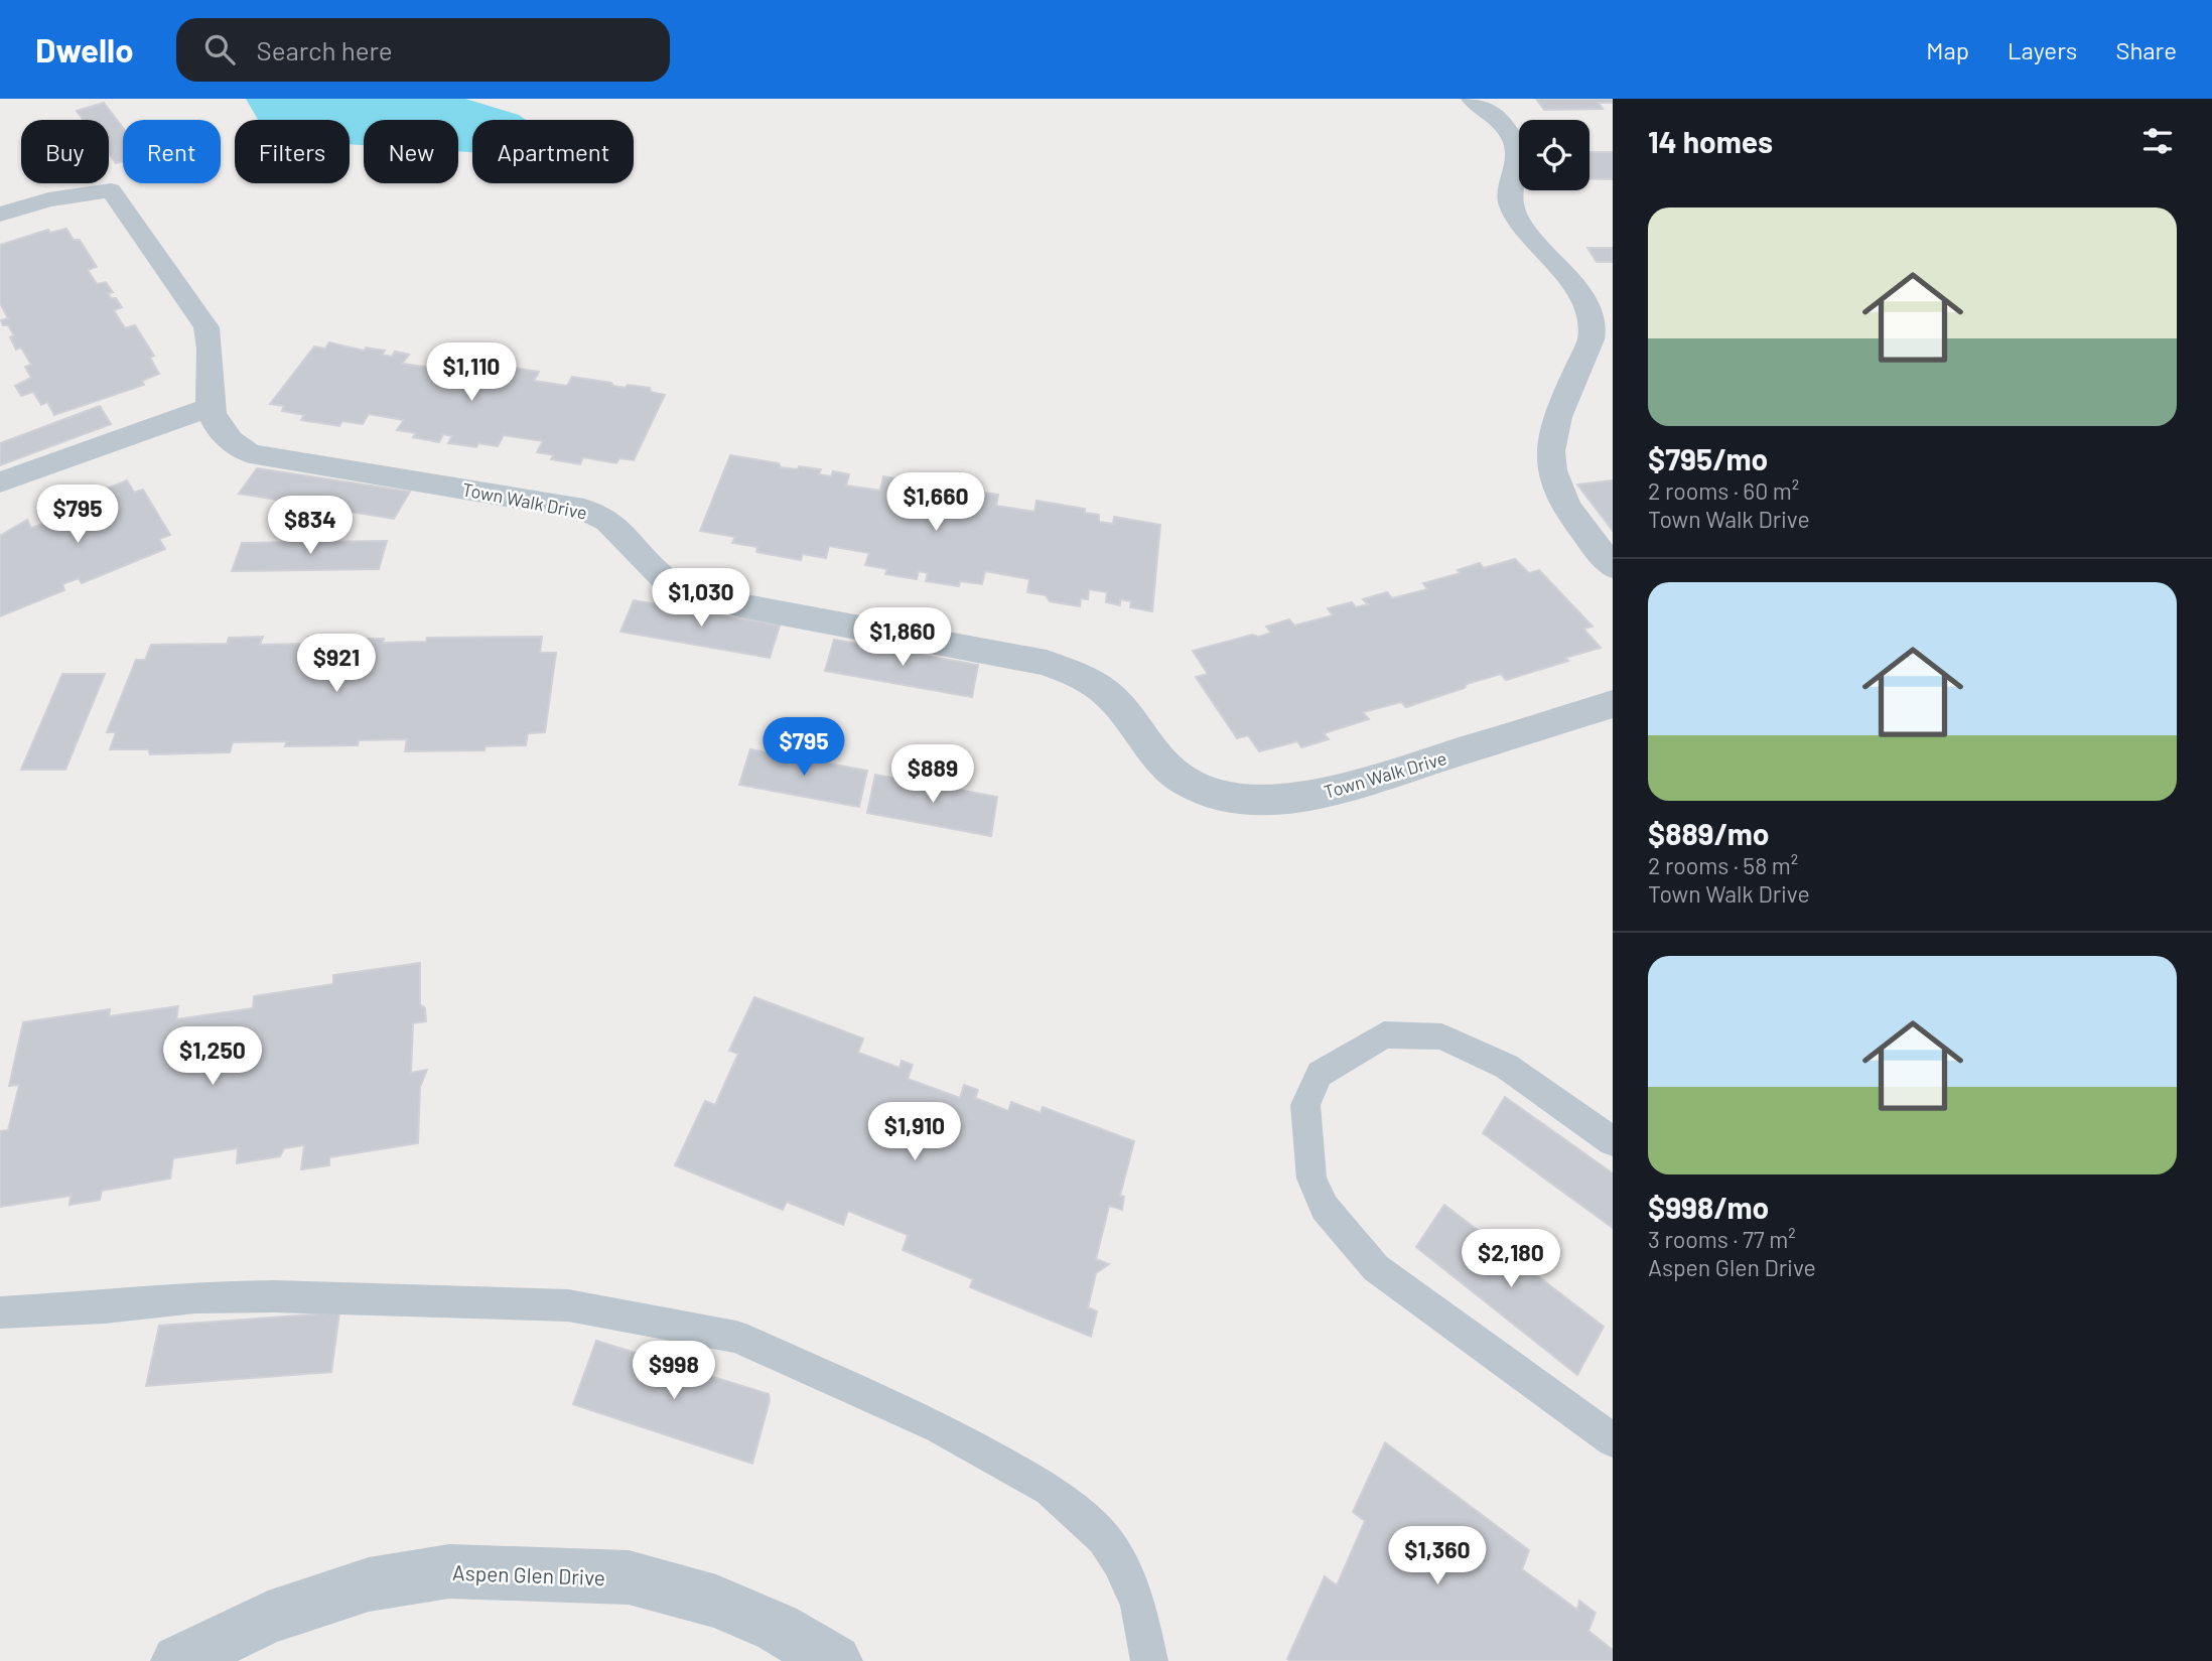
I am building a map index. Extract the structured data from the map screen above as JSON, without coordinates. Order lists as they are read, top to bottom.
{
  "streets": {
    "street": ["Town Walk Drive", "Aspen Glen Drive"]
  },
  "page": {
    "header": "Dwello",
    "search": "Search here",
    "nav": ["Map", "Layers", "Share"],
    "heading": "14 homes",
    "chip": [
      "Buy",
      "Rent",
      "Filters",
      "New",
      "Apartment"
    ],
    "list": [
      {
        "name": "$795/mo",
        "note": "2 rooms · 60 m² · Town Walk Drive"
      },
      {
        "name": "$889/mo",
        "note": "2 rooms · 58 m² · Town Walk Drive"
      },
      {
        "name": "$998/mo",
        "note": "3 rooms · 77 m² · Aspen Glen Drive"
      }
    ],
    "price": [
      "$1,110",
      "$1,660",
      "$795",
      "$834",
      "$1,030",
      "$1,860",
      "$921",
      "$795",
      "$889",
      "$1,250",
      "$1,910",
      "$2,180",
      "$998",
      "$1,360"
    ]
  }
}
